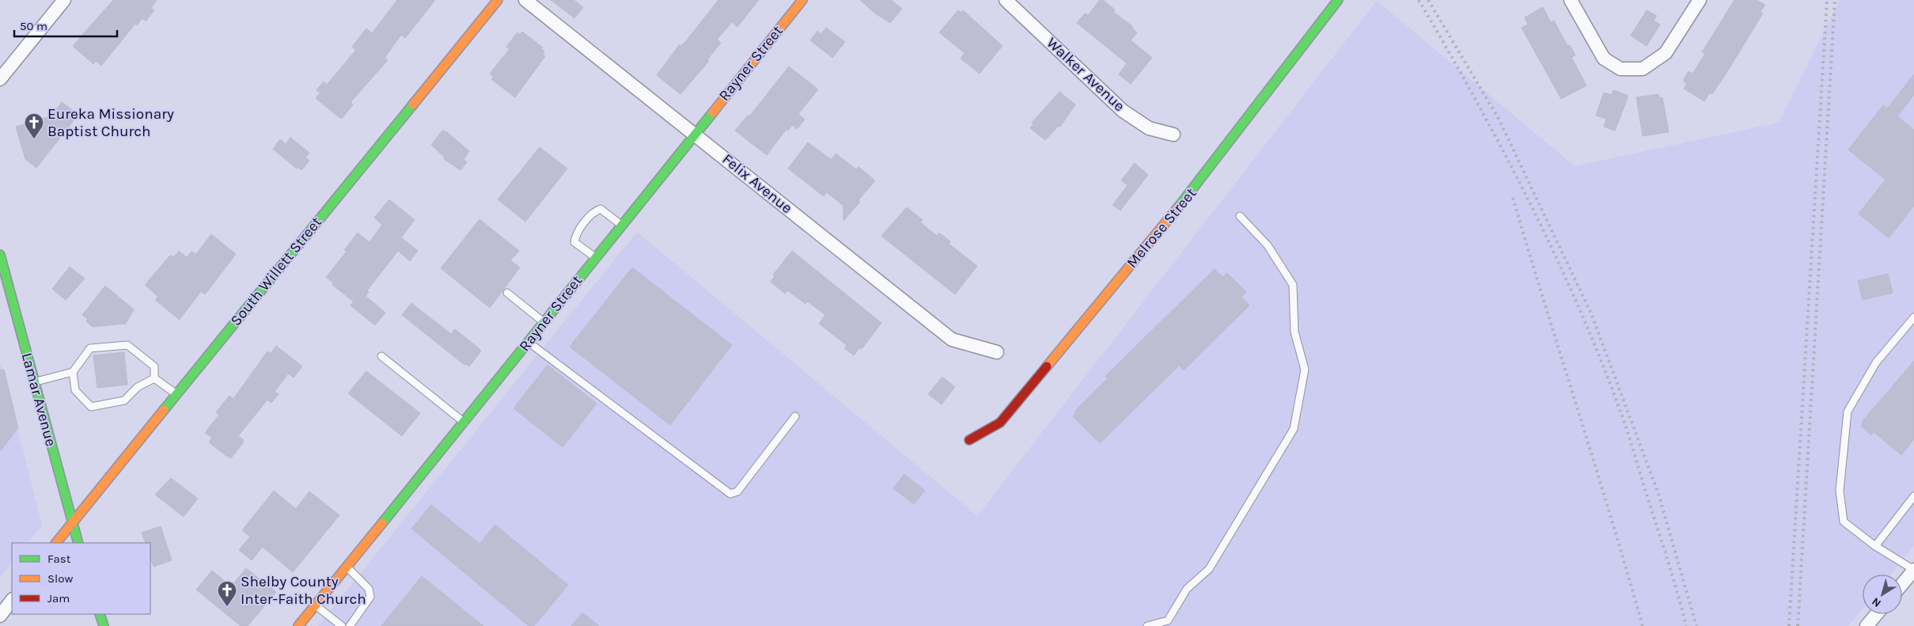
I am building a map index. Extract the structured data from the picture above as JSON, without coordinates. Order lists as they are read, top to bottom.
{
  "streets": {
    "street": [
      "Rayner Street",
      "Walker Avenue",
      "Felix Avenue",
      "Melrose Street",
      "South Willett Street",
      "Lamar Avenue"
    ]
  },
  "crossings": [
    ["Rayner Street", "Felix Avenue"],
    ["South Willett Street", "Lamar Avenue"]
  ],
  "places": {
    "church": ["Eureka Missionary Baptist Church", "Shelby County Inter-Faith Church"]
  },
  "legend": ["Fast", "Slow", "Jam"],
  "scale_bar": "50 m",
  "north": "bottom left"
}
